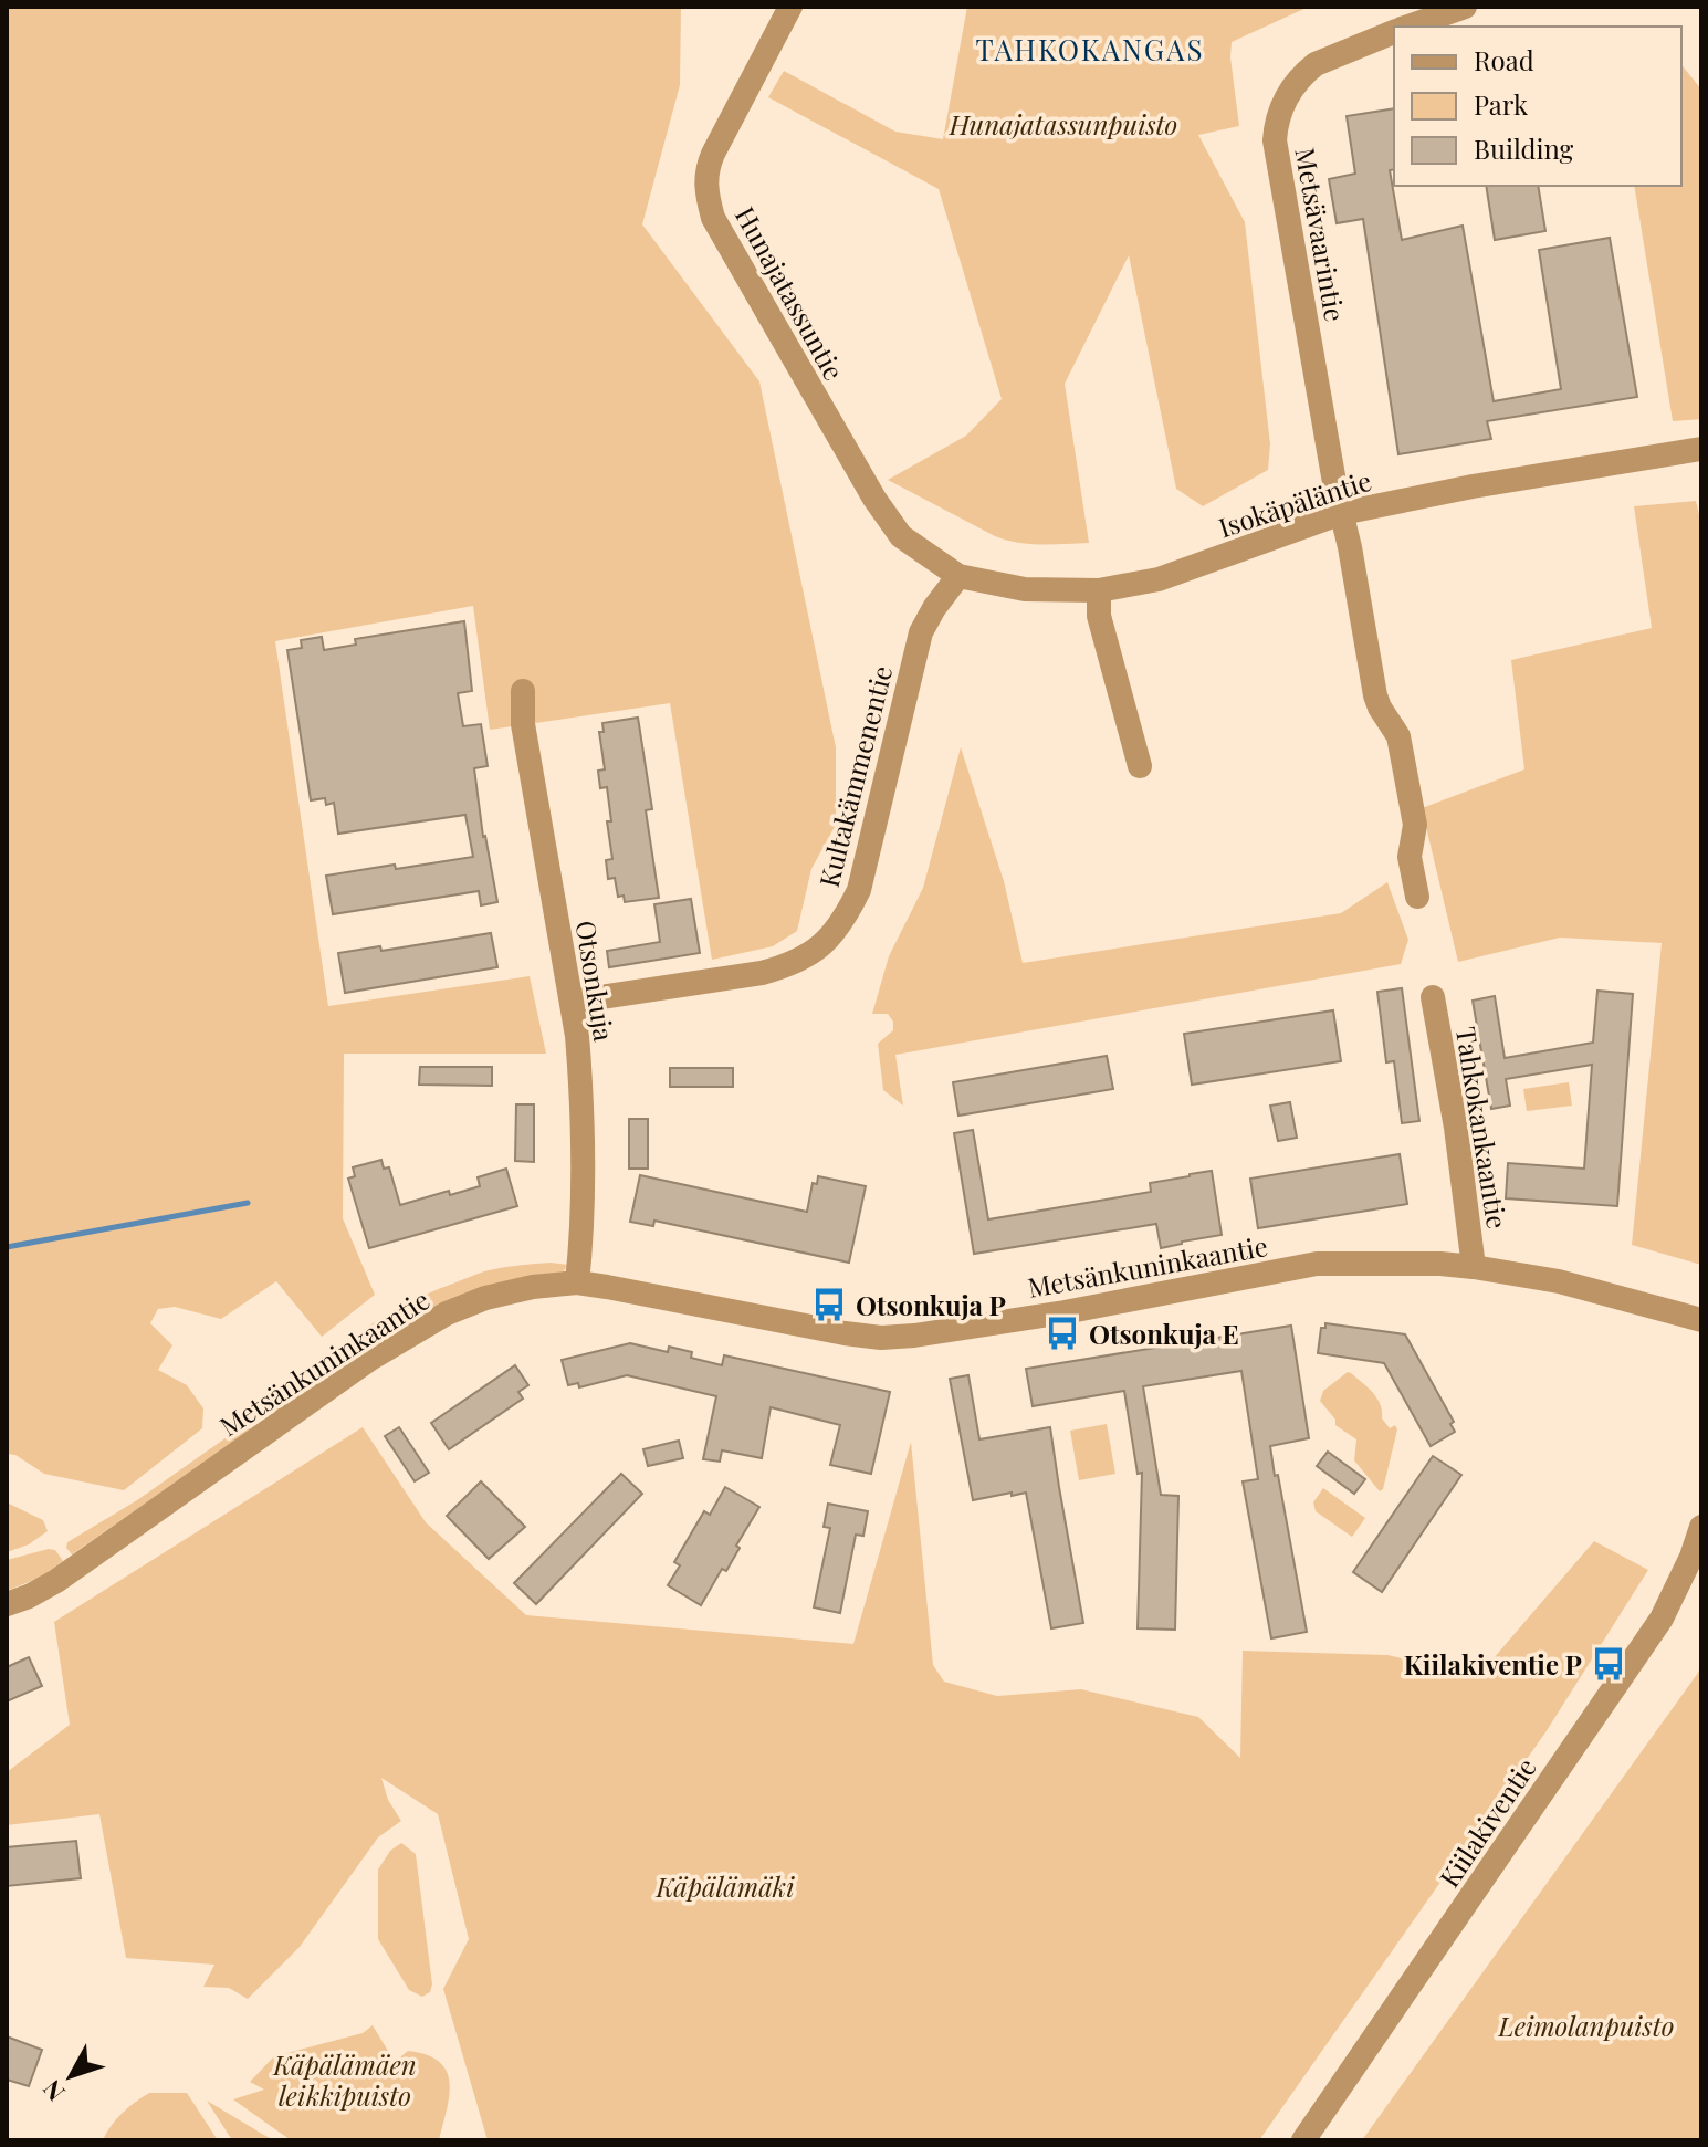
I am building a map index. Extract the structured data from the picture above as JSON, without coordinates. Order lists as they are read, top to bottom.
{
  "streets": {
    "street": [
      "Metsävaarintie",
      "Hunajatassuntie",
      "Isokäpäläntie",
      "Kultakämmenentie",
      "Otsonkuja",
      "Tahkokankaantie",
      "Metsänkuninkaantie",
      "Kiilakiventie"
    ]
  },
  "crossings": [
    ["Metsävaarintie", "Isokäpäläntie"],
    ["Hunajatassuntie", "Isokäpäläntie"],
    ["Hunajatassuntie", "Kultakämmenentie"],
    ["Isokäpäläntie", "Kultakämmenentie"],
    ["Kultakämmenentie", "Otsonkuja"],
    ["Otsonkuja", "Metsänkuninkaantie"],
    ["Tahkokankaantie", "Metsänkuninkaantie"]
  ],
  "districts": ["TAHKOKANGAS"],
  "parks": [
    "Hunajatassunpuisto",
    "Käpälämäki",
    "Leimolanpuisto",
    "Käpälämäen leikkipuisto"
  ],
  "places": {
    "bus stop": ["Otsonkuja P", "Otsonkuja E", "Kiilakiventie P"]
  },
  "legend": ["Road", "Park", "Building"],
  "north": "bottom left"
}
